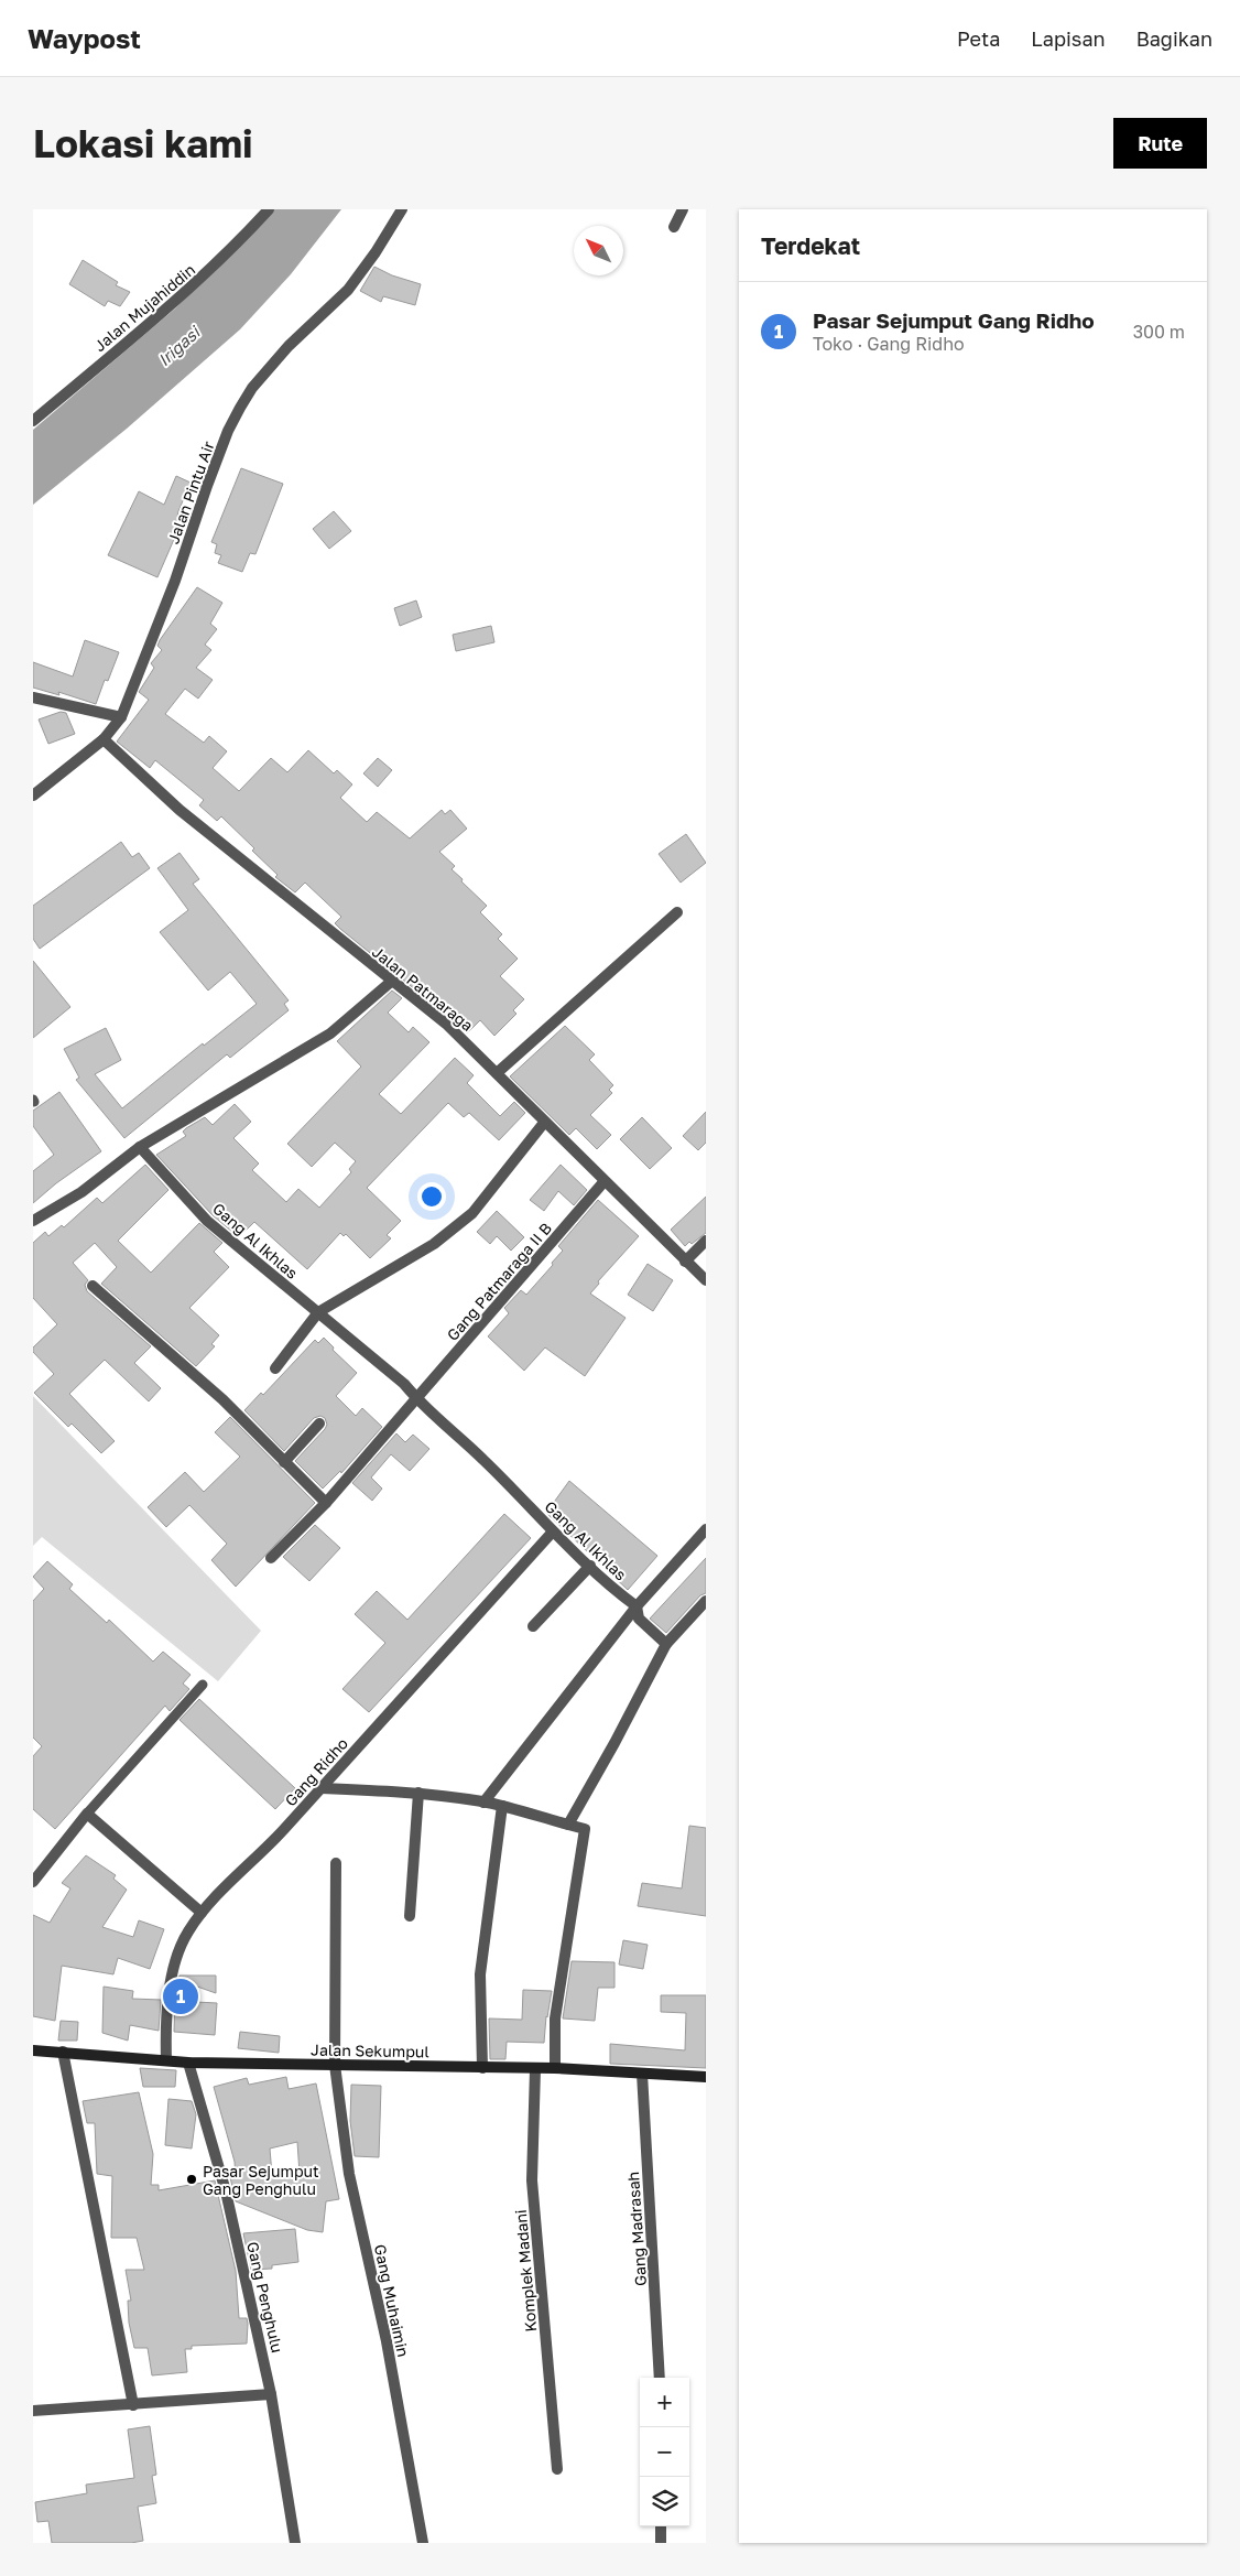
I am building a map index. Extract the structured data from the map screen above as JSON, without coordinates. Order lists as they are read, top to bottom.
{
  "streets": {
    "main road": ["Jalan Sekumpul"],
    "street": [
      "Jalan Mujahiddin",
      "Jalan Pintu Air",
      "Jalan Patmaraga",
      "Gang Al Ikhlas",
      "Gang Patmaraga II B",
      "Gang Ridho",
      "Gang Madrasah",
      "Komplek Madani",
      "Gang Penghulu",
      "Gang Muhaimin"
    ]
  },
  "crossings": [
    ["Jalan Pintu Air", "Jalan Patmaraga"],
    ["Jalan Patmaraga", "Gang Patmaraga II B"],
    ["Gang Al Ikhlas", "Gang Patmaraga II B"],
    ["Gang Al Ikhlas", "Gang Ridho"],
    ["Gang Ridho", "Jalan Sekumpul"],
    ["Jalan Sekumpul", "Gang Madrasah"],
    ["Jalan Sekumpul", "Komplek Madani"],
    ["Jalan Sekumpul", "Gang Penghulu"],
    ["Jalan Sekumpul", "Gang Muhaimin"]
  ],
  "water": ["Irigasi"],
  "places": ["Pasar Sejumput Gang Penghulu"],
  "north": "top left",
  "page": {
    "header": "Waypost",
    "nav": ["Peta", "Lapisan", "Bagikan"],
    "buttons": "Rute",
    "title": "Lokasi kami",
    "heading": "Terdekat",
    "list": [
      {
        "mark": "1",
        "name": "Pasar Sejumput Gang Ridho",
        "note": "Toko · Gang Ridho",
        "value": "300 m"
      }
    ],
    "pins": "1",
    "map_buttons": ["+", "−"]
  }
}
